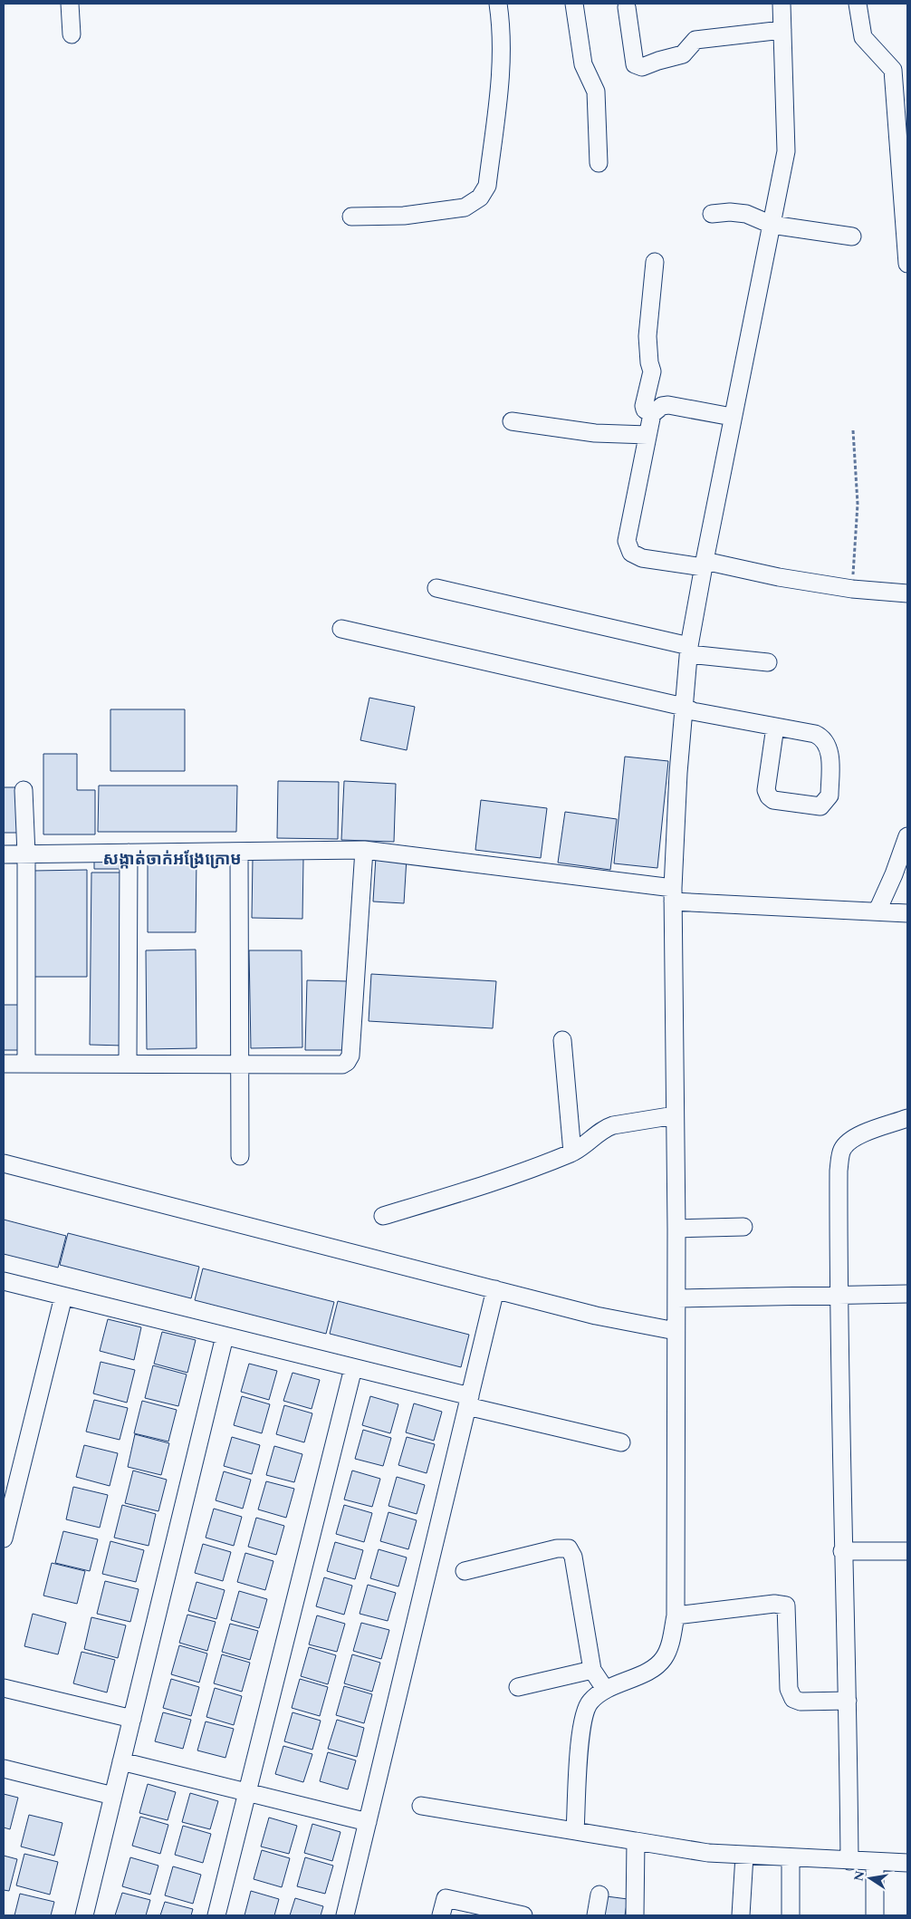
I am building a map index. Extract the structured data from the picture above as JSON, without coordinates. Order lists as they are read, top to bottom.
{
  "districts": ["សង្កាត់ចាក់អង្រែក្រោម"],
  "north": "left"
}
